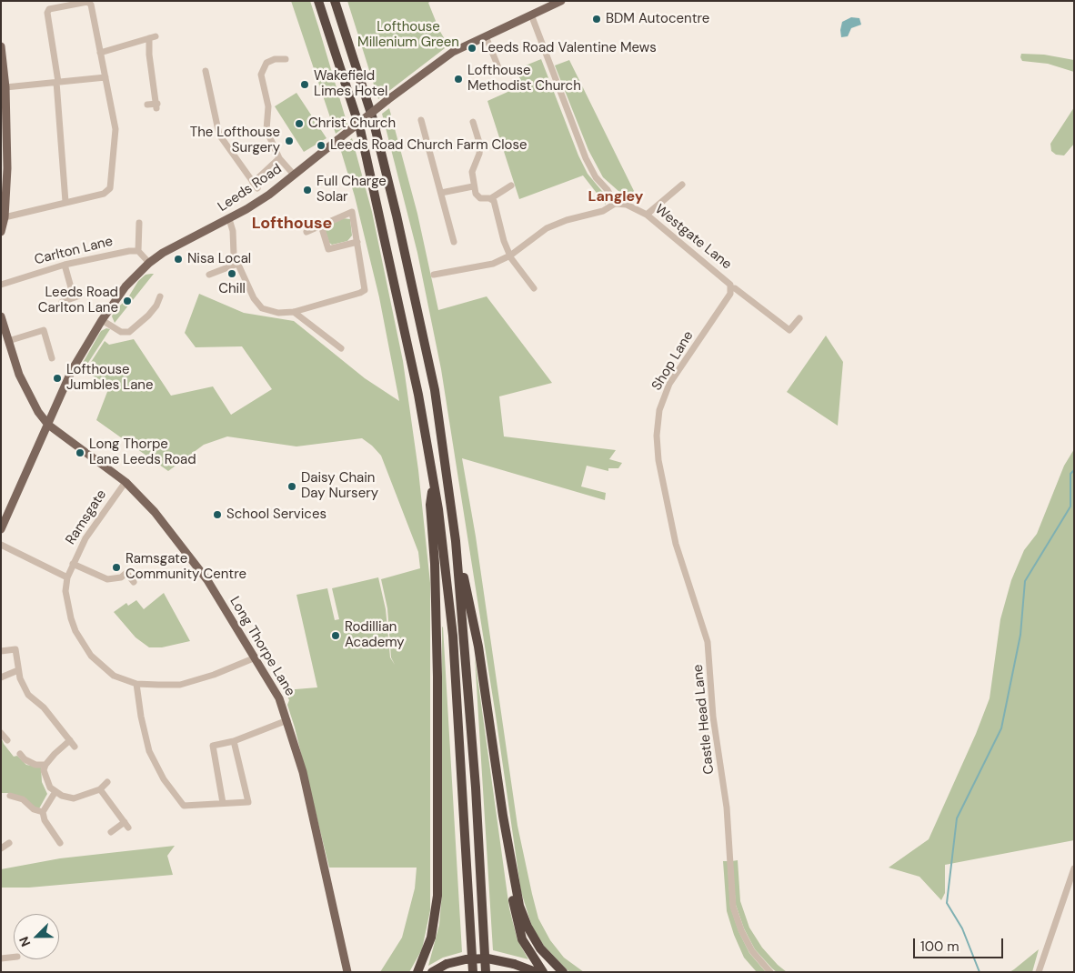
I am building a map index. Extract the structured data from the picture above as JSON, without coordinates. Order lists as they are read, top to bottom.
{
  "streets": {
    "main road": ["Leeds Road", "Long Thorpe Lane"],
    "street": [
      "Westgate Lane",
      "Carlton Lane",
      "Shop Lane",
      "Ramsgate",
      "Castle Head Lane"
    ]
  },
  "crossings": [
    ["Leeds Road", "Long Thorpe Lane"],
    ["Westgate Lane", "Shop Lane"],
    ["Shop Lane", "Castle Head Lane"],
    ["Ramsgate", "Long Thorpe Lane"]
  ],
  "districts": ["Langley", "Lofthouse"],
  "parks": ["Lofthouse Millenium Green"],
  "places": [
    "BDM Autocentre",
    "Leeds Road Valentine Mews",
    "Lofthouse Methodist Church",
    "Wakefield Limes Hotel",
    "Christ Church",
    "The Lofthouse Surgery",
    "Leeds Road Church Farm Close",
    "Full Charge Solar",
    "Nisa Local",
    "Chill",
    "Leeds Road Carlton Lane",
    "Lofthouse Jumbles Lane",
    "Long Thorpe Lane Leeds Road",
    "Daisy Chain Day Nursery",
    "School Services",
    "Ramsgate Community Centre",
    "Rodillian Academy"
  ],
  "scale_bar": "100 m",
  "north": "bottom left"
}
